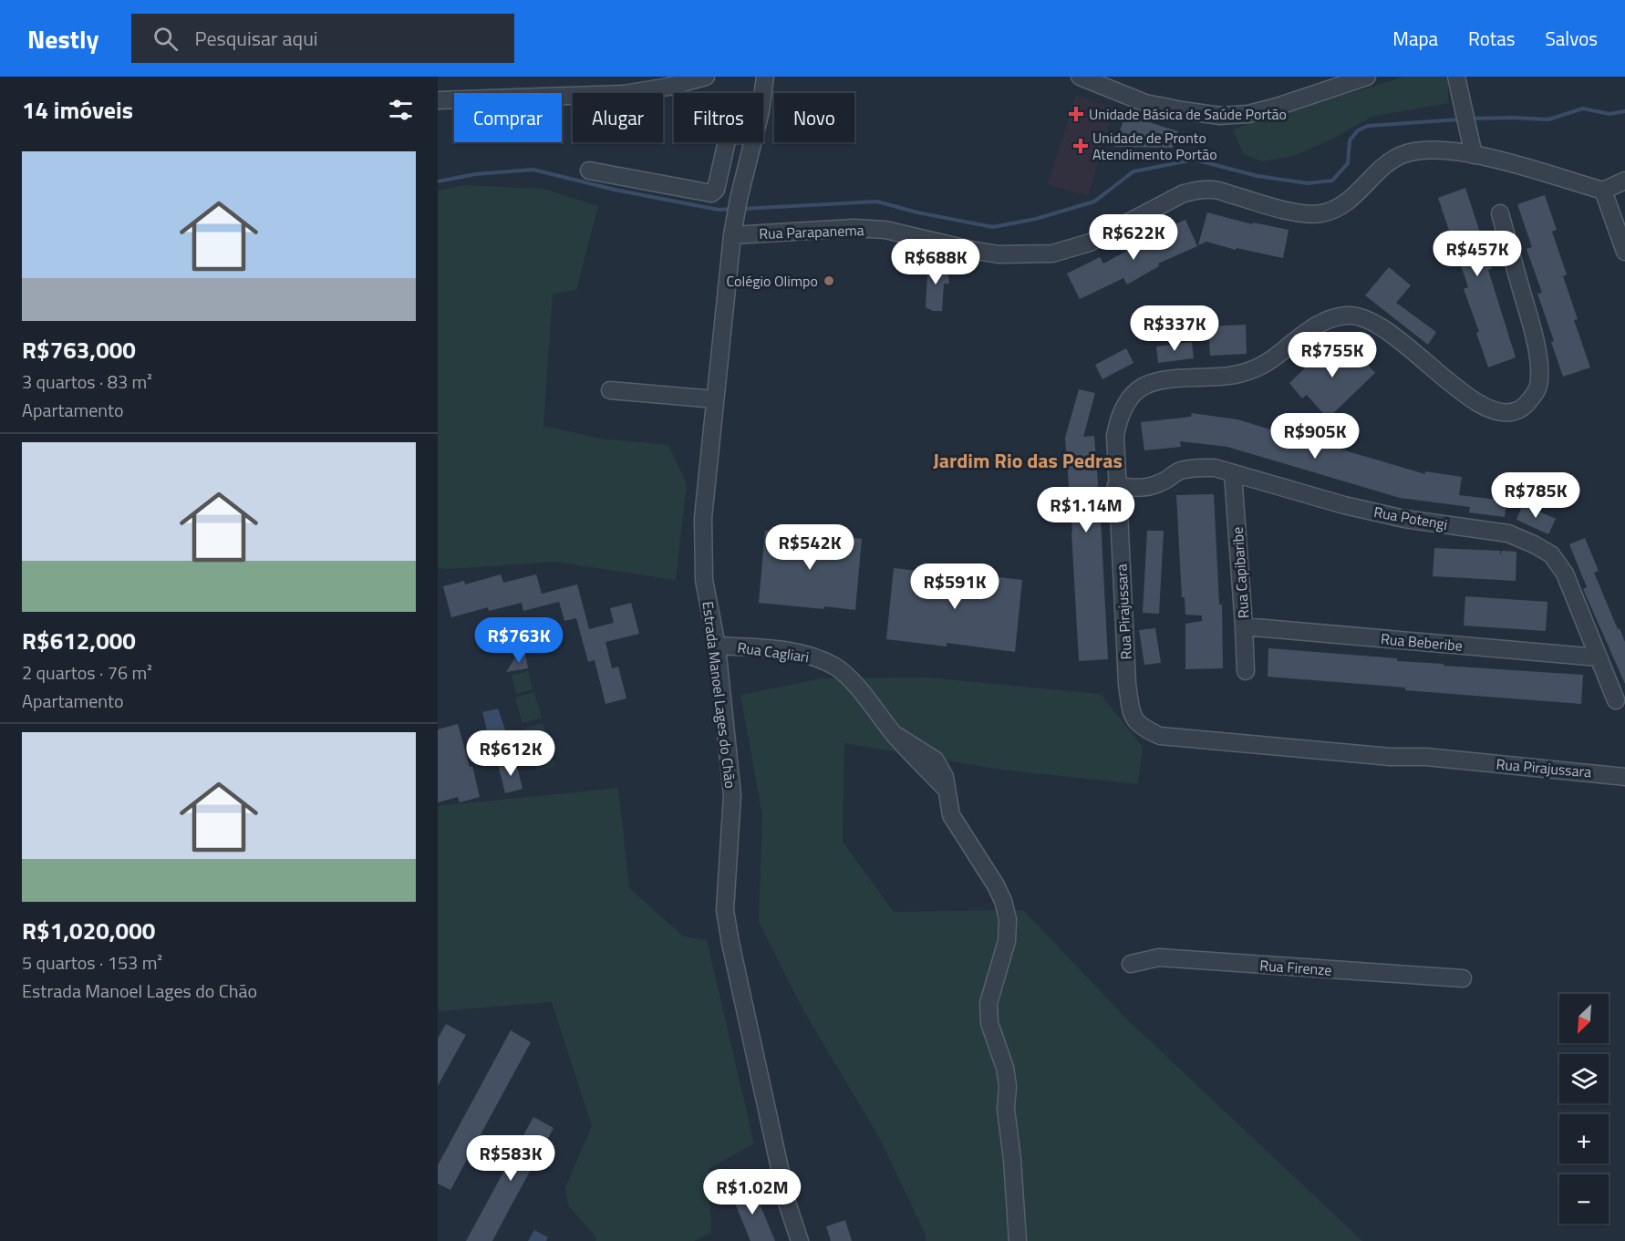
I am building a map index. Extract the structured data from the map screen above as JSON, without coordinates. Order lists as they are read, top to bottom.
{
  "streets": {
    "street": [
      "Rua Parapanema",
      "Rua Potengi",
      "Rua Capibaribe",
      "Rua Pirajussara",
      "Rua Beberibe",
      "Rua Cagliari",
      "Estrada Manoel Lages do Chão",
      "Rua Firenze"
    ]
  },
  "crossings": [
    ["Rua Parapanema", "Estrada Manoel Lages do Chão"],
    ["Rua Potengi", "Rua Capibaribe"],
    ["Rua Potengi", "Rua Pirajussara"],
    ["Rua Potengi", "Rua Beberibe"],
    ["Rua Capibaribe", "Rua Beberibe"],
    ["Rua Cagliari", "Estrada Manoel Lages do Chão"]
  ],
  "districts": ["Jardim Rio das Pedras"],
  "places": {
    "health": ["Unidade Básica de Saúde Portão", "Unidade de Pronto Atendimento Portão"],
    "other": ["Colégio Olimpo"]
  },
  "north": "bottom left",
  "page": {
    "header": "Nestly",
    "search": "Pesquisar aqui",
    "nav": ["Mapa", "Rotas", "Salvos"],
    "heading": "14 imóveis",
    "chip": [
      "Comprar",
      "Alugar",
      "Filtros",
      "Novo"
    ],
    "list": [
      {
        "name": "R$763,000",
        "note": "3 quartos · 83 m² · Apartamento"
      },
      {
        "name": "R$612,000",
        "note": "2 quartos · 76 m² · Apartamento"
      },
      {
        "name": "R$1,020,000",
        "note": "5 quartos · 153 m² · Estrada Manoel Lages do Chão"
      }
    ],
    "price": [
      "R$622K",
      "R$457K",
      "R$688K",
      "R$337K",
      "R$755K",
      "R$905K",
      "R$785K",
      "R$1.14M",
      "R$542K",
      "R$591K",
      "R$763K",
      "R$612K",
      "R$583K",
      "R$1.02M"
    ],
    "map_buttons": ["+", "−"]
  }
}
